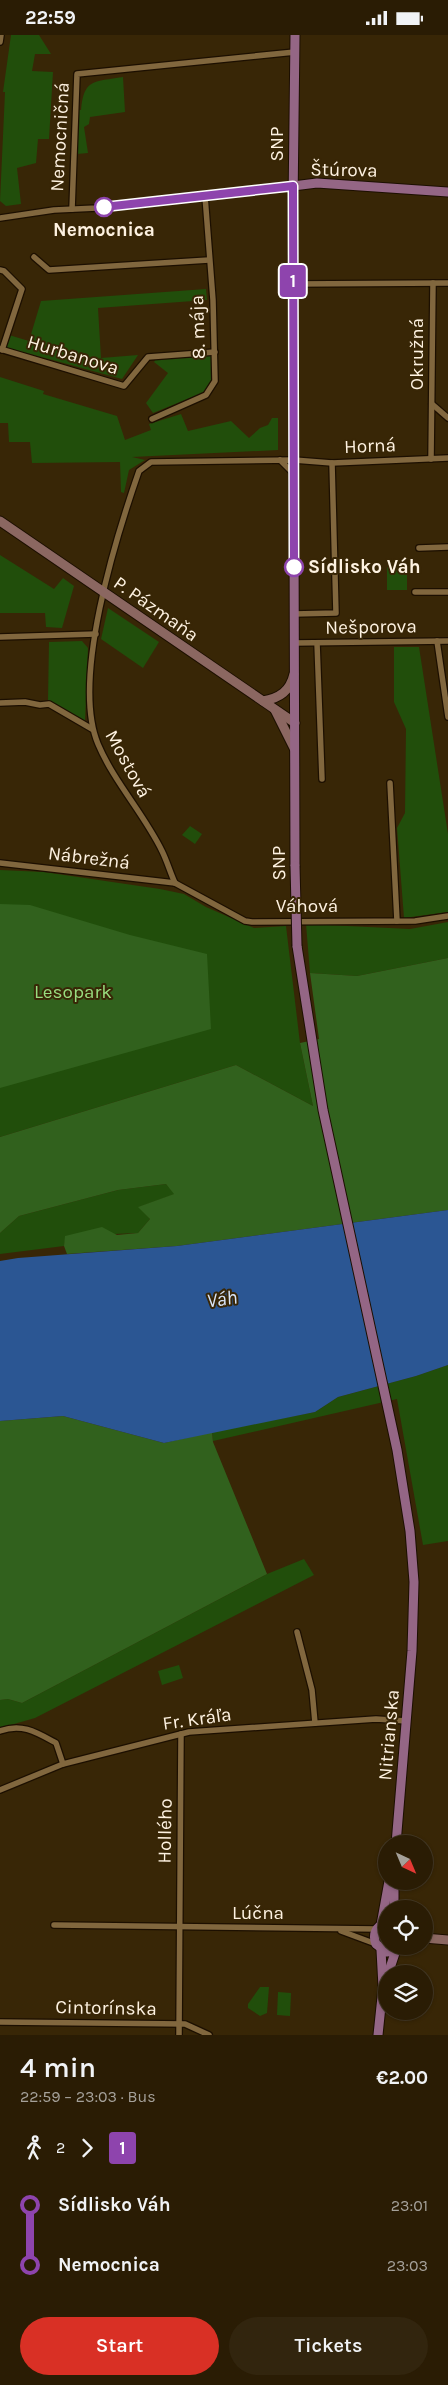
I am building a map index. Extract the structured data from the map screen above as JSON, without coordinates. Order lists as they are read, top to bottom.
{
  "streets": {
    "main road": [
      "SNP",
      "Štúrova",
      "P. Pázmaňa",
      "Nitrianska"
    ],
    "street": [
      "Nemocničná",
      "8. mája",
      "Okružná",
      "Hurbanova",
      "Horná",
      "Nešporova",
      "Mostová",
      "Nábrežná",
      "Váhová",
      "Fr. Kráľa",
      "Hollého",
      "Lúčna",
      "Cintorínska"
    ]
  },
  "crossings": [
    ["Nemocničná", "SNP"],
    ["Nemocničná", "Štúrova"],
    ["SNP", "Štúrova"],
    ["SNP", "Horná"],
    ["SNP", "P. Pázmaňa"],
    ["SNP", "Nešporova"],
    ["SNP", "Nitrianska"],
    ["Štúrova", "8. mája"],
    ["8. mája", "Hurbanova"],
    ["Horná", "Mostová"],
    ["P. Pázmaňa", "Mostová"],
    ["Mostová", "Nábrežná"],
    ["Mostová", "Váhová"],
    ["Nábrežná", "Váhová"],
    ["Fr. Kráľa", "Nitrianska"],
    ["Fr. Kráľa", "Hollého"],
    ["Hollého", "Lúčna"],
    ["Hollého", "Cintorínska"]
  ],
  "water": ["Váh"],
  "parks": ["Lesopark"],
  "places": ["Nemocnica", "Sídlisko Váh"],
  "lines": ["bus line 1"],
  "north": "bottom right",
  "page": {
    "status": "22:59",
    "on_map": "1",
    "heading": ["4 min", "22:59 – 23:03 · Bus", "€2.00"],
    "legs": ["2", "1"],
    "list": [
      {
        "name": "Sídlisko Váh",
        "value": "23:01"
      },
      {
        "name": "Nemocnica",
        "value": "23:03"
      }
    ],
    "buttons": ["Start", "Tickets"]
  }
}
